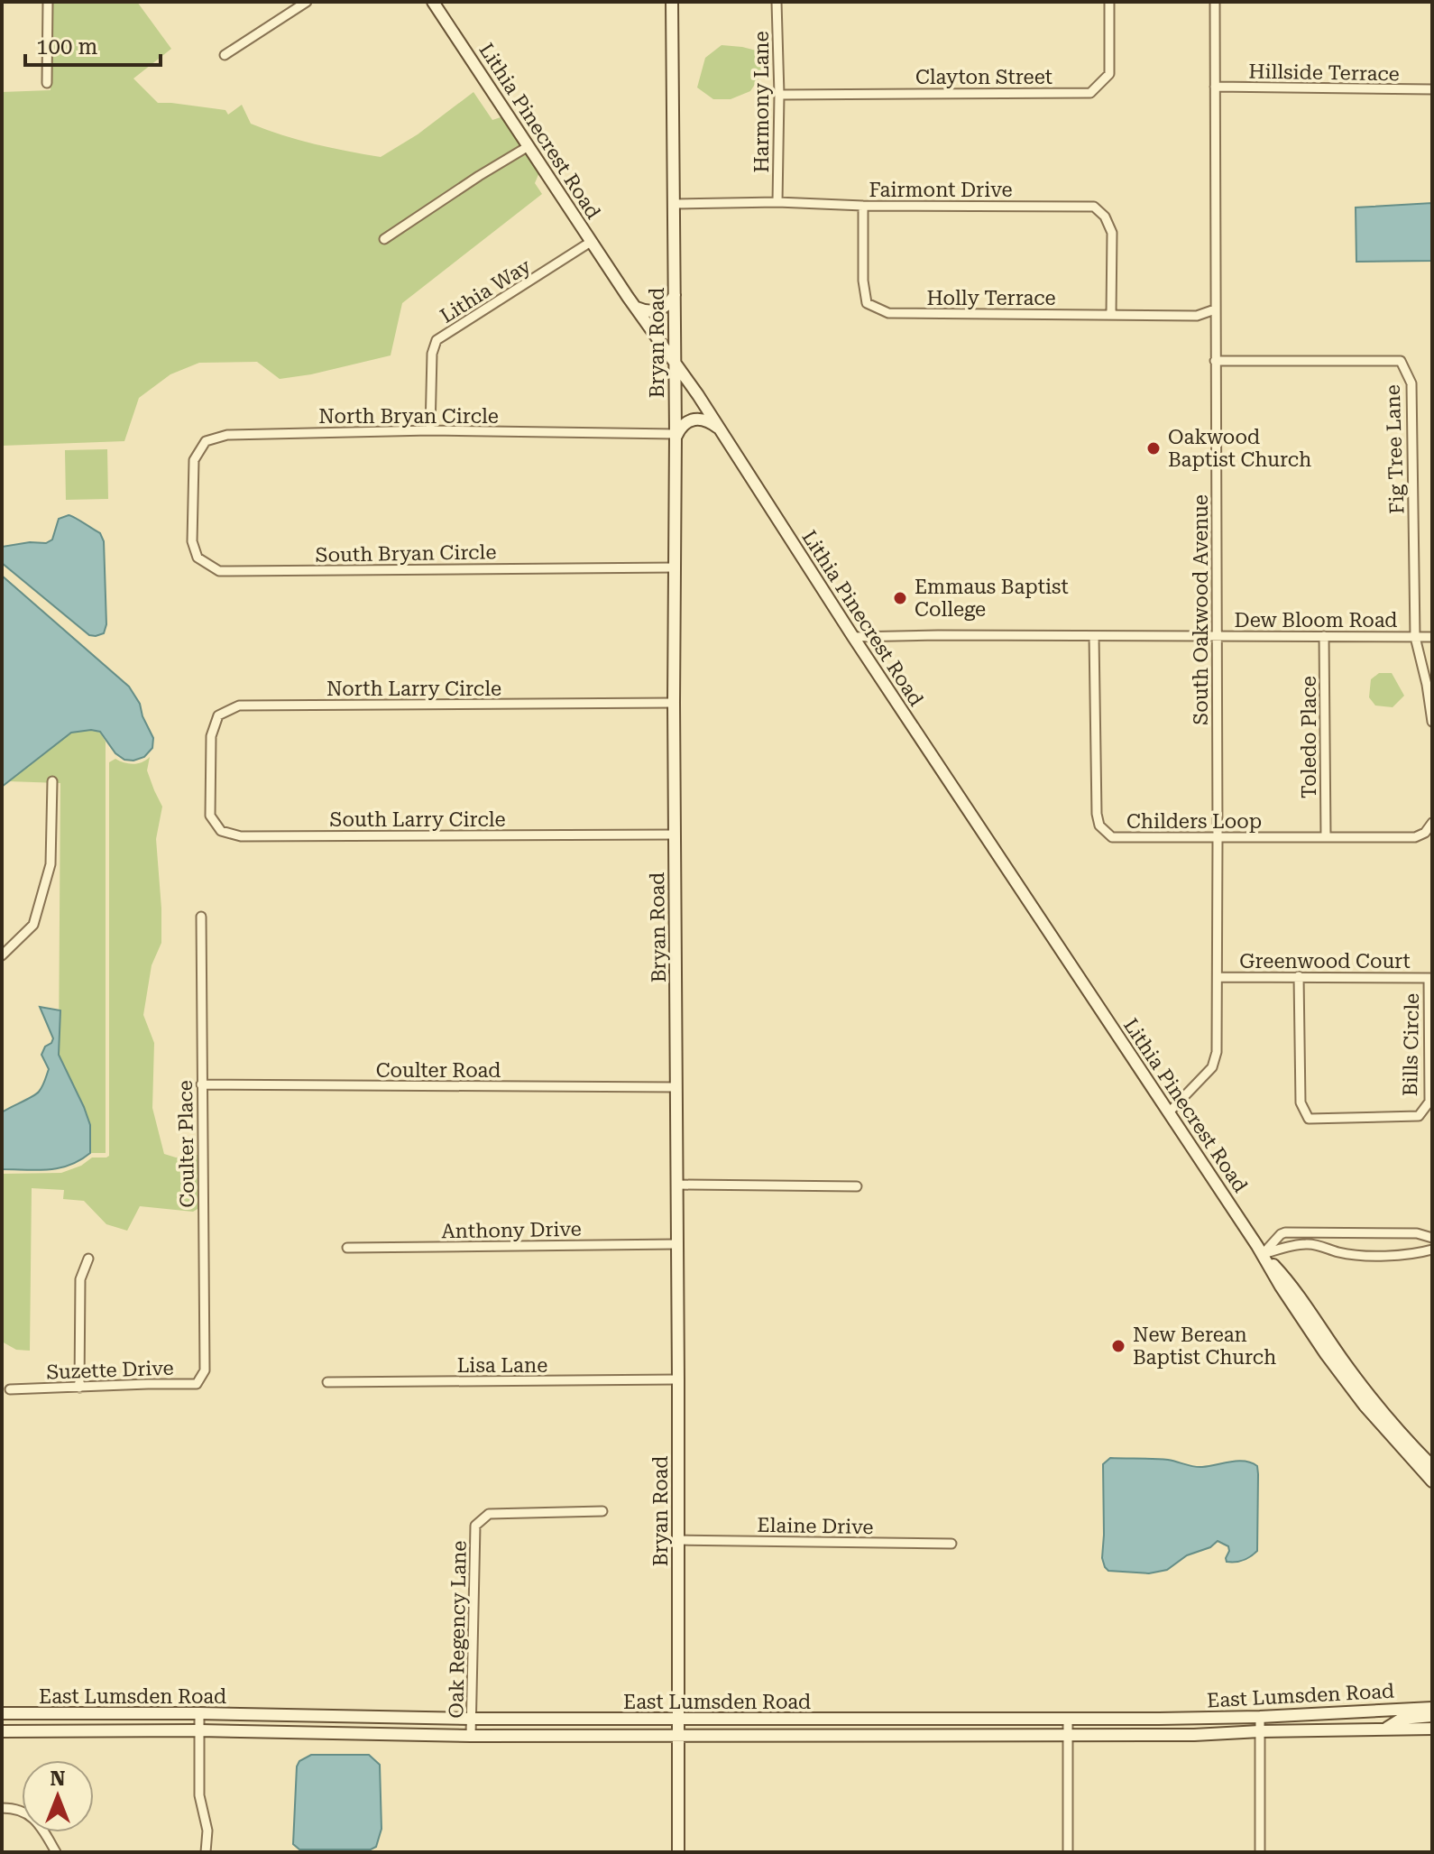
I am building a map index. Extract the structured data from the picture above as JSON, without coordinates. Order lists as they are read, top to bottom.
{
  "streets": {
    "main road": ["Lithia Pinecrest Road", "Bryan Road", "East Lumsden Road"],
    "street": [
      "Hillside Terrace",
      "Clayton Street",
      "Harmony Lane",
      "Fairmont Drive",
      "Lithia Way",
      "Holly Terrace",
      "North Bryan Circle",
      "Fig Tree Lane",
      "South Bryan Circle",
      "South Oakwood Avenue",
      "Dew Bloom Road",
      "North Larry Circle",
      "Toledo Place",
      "South Larry Circle",
      "Childers Loop",
      "Greenwood Court",
      "Bills Circle",
      "Coulter Road",
      "Coulter Place",
      "Anthony Drive",
      "Lisa Lane",
      "Suzette Drive",
      "Elaine Drive",
      "Oak Regency Lane"
    ]
  },
  "crossings": [
    ["Hillside Terrace", "South Oakwood Avenue"],
    ["Clayton Street", "Harmony Lane"],
    ["Harmony Lane", "Fairmont Drive"],
    ["Lithia Pinecrest Road", "Lithia Way"],
    ["Lithia Pinecrest Road", "Bryan Road"],
    ["Lithia Pinecrest Road", "South Oakwood Avenue"],
    ["Lithia Pinecrest Road", "Dew Bloom Road"],
    ["Fairmont Drive", "Holly Terrace"],
    ["Fairmont Drive", "Bryan Road"],
    ["Lithia Way", "North Bryan Circle"],
    ["Holly Terrace", "South Oakwood Avenue"],
    ["Bryan Road", "North Bryan Circle"],
    ["Bryan Road", "South Bryan Circle"],
    ["Bryan Road", "North Larry Circle"],
    ["Bryan Road", "South Larry Circle"],
    ["Bryan Road", "Coulter Road"],
    ["Bryan Road", "Anthony Drive"],
    ["Bryan Road", "Lisa Lane"],
    ["Bryan Road", "Elaine Drive"],
    ["Bryan Road", "East Lumsden Road"],
    ["North Bryan Circle", "South Bryan Circle"],
    ["Fig Tree Lane", "South Oakwood Avenue"],
    ["Fig Tree Lane", "Dew Bloom Road"],
    ["South Oakwood Avenue", "Dew Bloom Road"],
    ["South Oakwood Avenue", "Childers Loop"],
    ["South Oakwood Avenue", "Greenwood Court"],
    ["Dew Bloom Road", "Toledo Place"],
    ["Dew Bloom Road", "Childers Loop"],
    ["North Larry Circle", "South Larry Circle"],
    ["Toledo Place", "Childers Loop"],
    ["Greenwood Court", "Bills Circle"],
    ["Coulter Road", "Coulter Place"],
    ["Coulter Place", "Suzette Drive"],
    ["Oak Regency Lane", "East Lumsden Road"]
  ],
  "places": ["Oakwood Baptist Church", "Emmaus Baptist College", "New Berean Baptist Church"],
  "scale_bar": "100 m",
  "north": "top"
}
